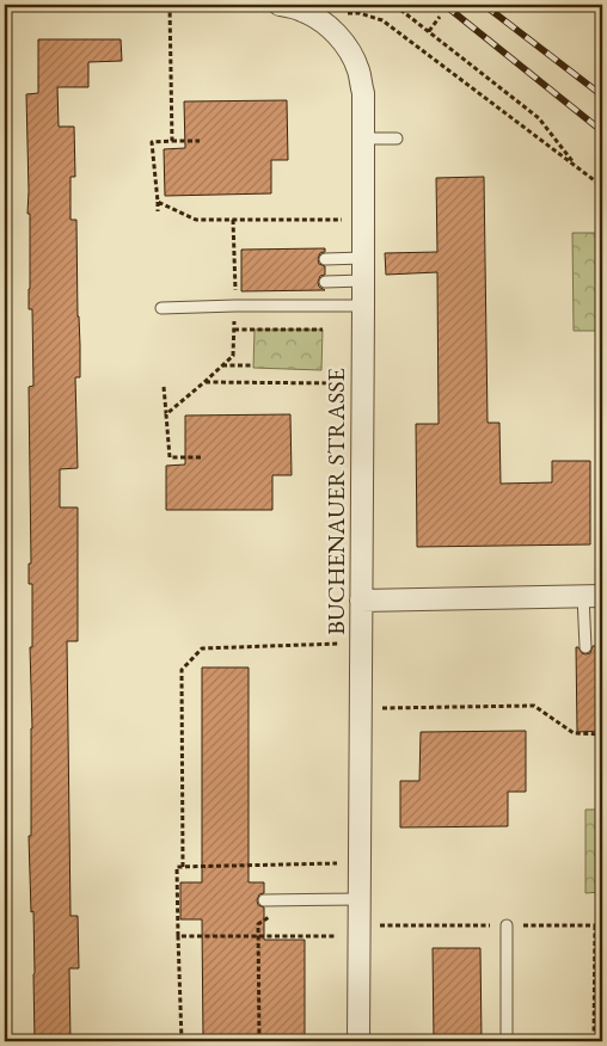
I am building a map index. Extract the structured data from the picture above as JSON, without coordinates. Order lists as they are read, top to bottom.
{
  "streets": {
    "street": ["BUCHENAUER STRASSE"]
  }
}
